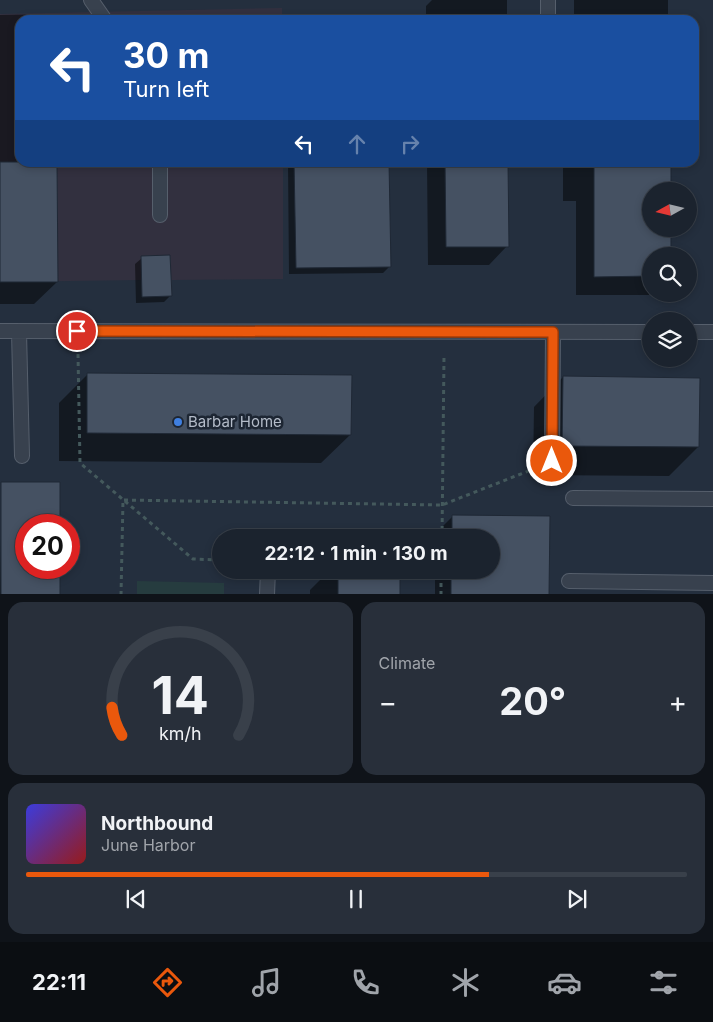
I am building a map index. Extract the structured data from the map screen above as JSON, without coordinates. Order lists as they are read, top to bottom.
{
  "places": ["Barbar Home"],
  "north": "left",
  "page": {
    "turn": ["30 m", "Turn left"],
    "limit": "20",
    "trip": "22:12 · 1 min · 130 m",
    "tile": "Climate",
    "heat": ["−", "20°", "+"],
    "song": ["Northbound", "June Harbor"],
    "tabs": "22:11",
    "gauge": ["14", "km/h"]
  }
}
